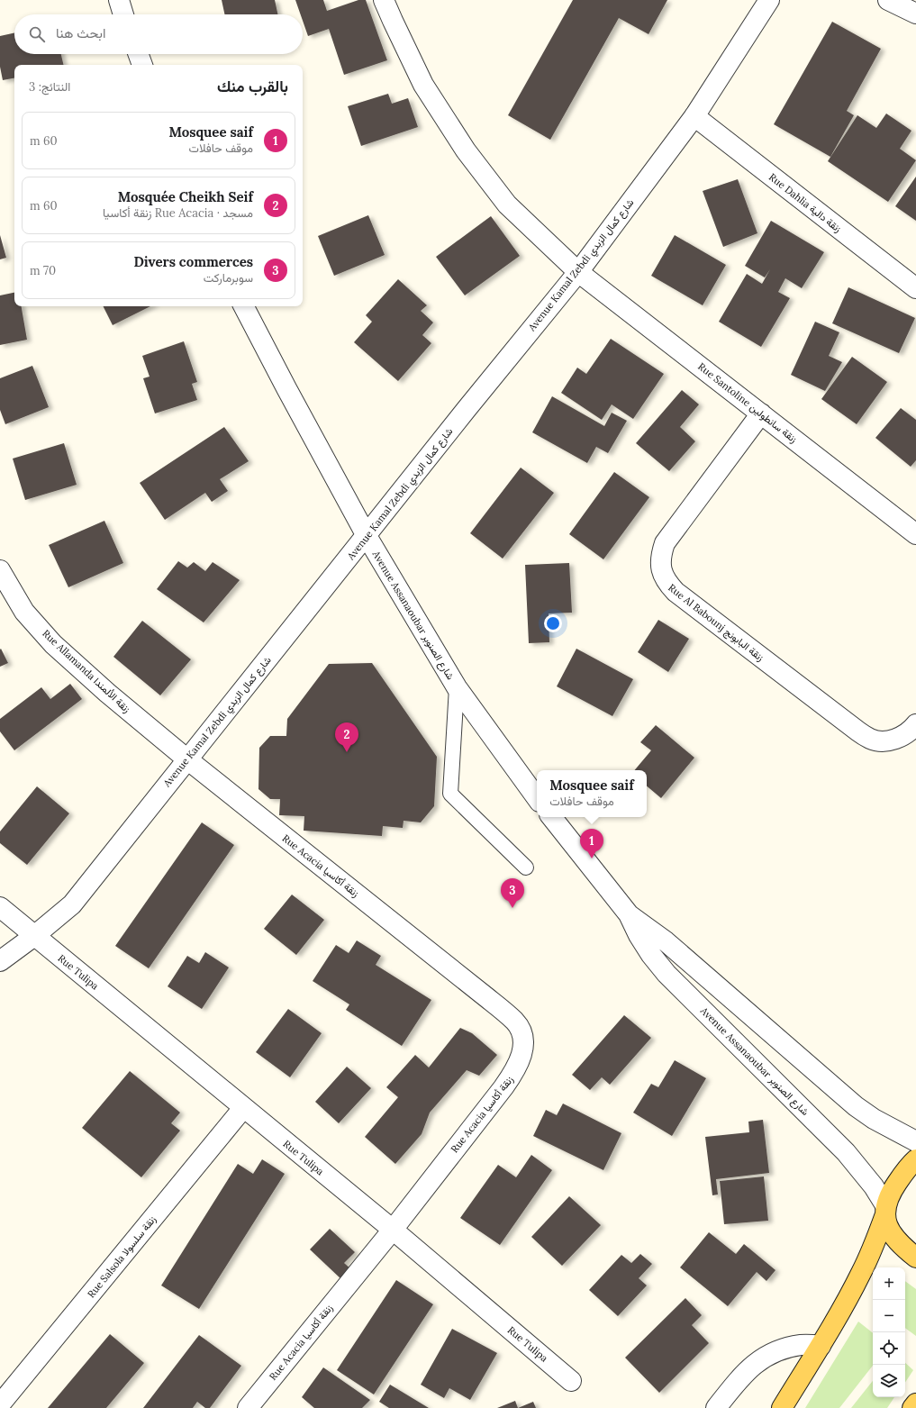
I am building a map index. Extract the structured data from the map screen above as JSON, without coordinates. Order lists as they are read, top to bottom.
{
  "streets": {
    "street": [
      "Rue Dahlia زنقة دالية",
      "Avenue Kamal Zebdi شارع كمال الزبدي",
      "Rue Santoline زنقة سانطولين",
      "Avenue Assanaoubar شارع الصنوبر",
      "Rue Al Babounj زنقة البابونج",
      "Rue Allamanda زنقة الألمندا",
      "Rue Acacia زنقة أكاسيا",
      "Rue Tulipa",
      "Rue Salsola زنقة سلسولا"
    ]
  },
  "crossings": [
    ["Rue Dahlia زنقة دالية", "Avenue Kamal Zebdi شارع كمال الزبدي"],
    ["Avenue Kamal Zebdi شارع كمال الزبدي", "Rue Santoline زنقة سانطولين"],
    ["Avenue Kamal Zebdi شارع كمال الزبدي", "Avenue Assanaoubar شارع الصنوبر"],
    ["Avenue Kamal Zebdi شارع كمال الزبدي", "Rue Allamanda زنقة الألمندا"],
    ["Avenue Kamal Zebdi شارع كمال الزبدي", "Rue Acacia زنقة أكاسيا"],
    ["Avenue Kamal Zebdi شارع كمال الزبدي", "Rue Tulipa"],
    ["Rue Santoline زنقة سانطولين", "Rue Al Babounj زنقة البابونج"],
    ["Rue Allamanda زنقة الألمندا", "Rue Acacia زنقة أكاسيا"],
    ["Rue Acacia زنقة أكاسيا", "Rue Tulipa"],
    ["Rue Tulipa", "Rue Salsola زنقة سلسولا"]
  ],
  "page": {
    "search": "ابحث هنا",
    "heading": ["بالقرب منك", "النتائج: 3"],
    "list": [
      {
        "mark": "1",
        "name": "Mosquee saif",
        "note": "موقف حافلات",
        "value": "60 m"
      },
      {
        "mark": "2",
        "name": "Mosquée Cheikh Seif",
        "note": "مسجد · Rue Acacia زنقة أكاسيا",
        "value": "60 m"
      },
      {
        "mark": "3",
        "name": "Divers commerces",
        "note": "سوبرماركت",
        "value": "70 m"
      }
    ],
    "pins": ["2", "1", "3"],
    "popup": ["Mosquee saif", "موقف حافلات"],
    "map_buttons": ["+", "−"]
  }
}
